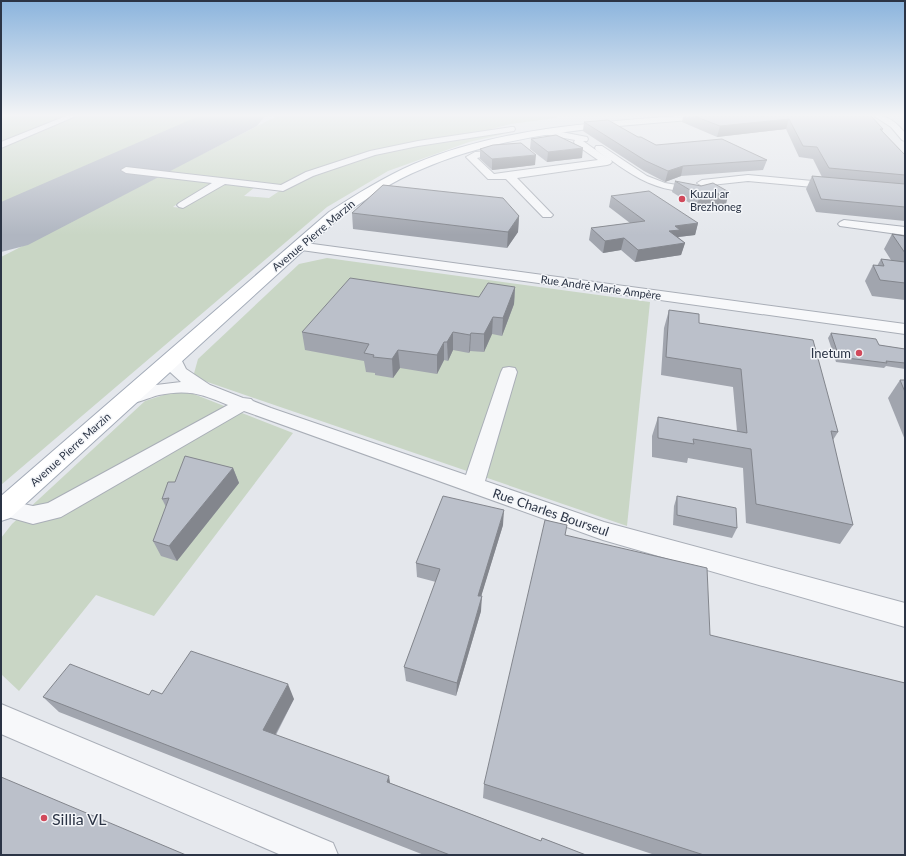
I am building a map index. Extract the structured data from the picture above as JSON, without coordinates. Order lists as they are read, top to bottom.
{
  "streets": {
    "main road": ["Avenue Pierre Marzin"],
    "street": ["Rue André Marie Ampère", "Rue Charles Bourseul"]
  },
  "crossings": [
    ["Avenue Pierre Marzin", "Rue André Marie Ampère"],
    ["Avenue Pierre Marzin", "Rue Charles Bourseul"]
  ],
  "places": ["Kuzul ar Brezhoneg", "Inetum", "Sillia VL"]
}
